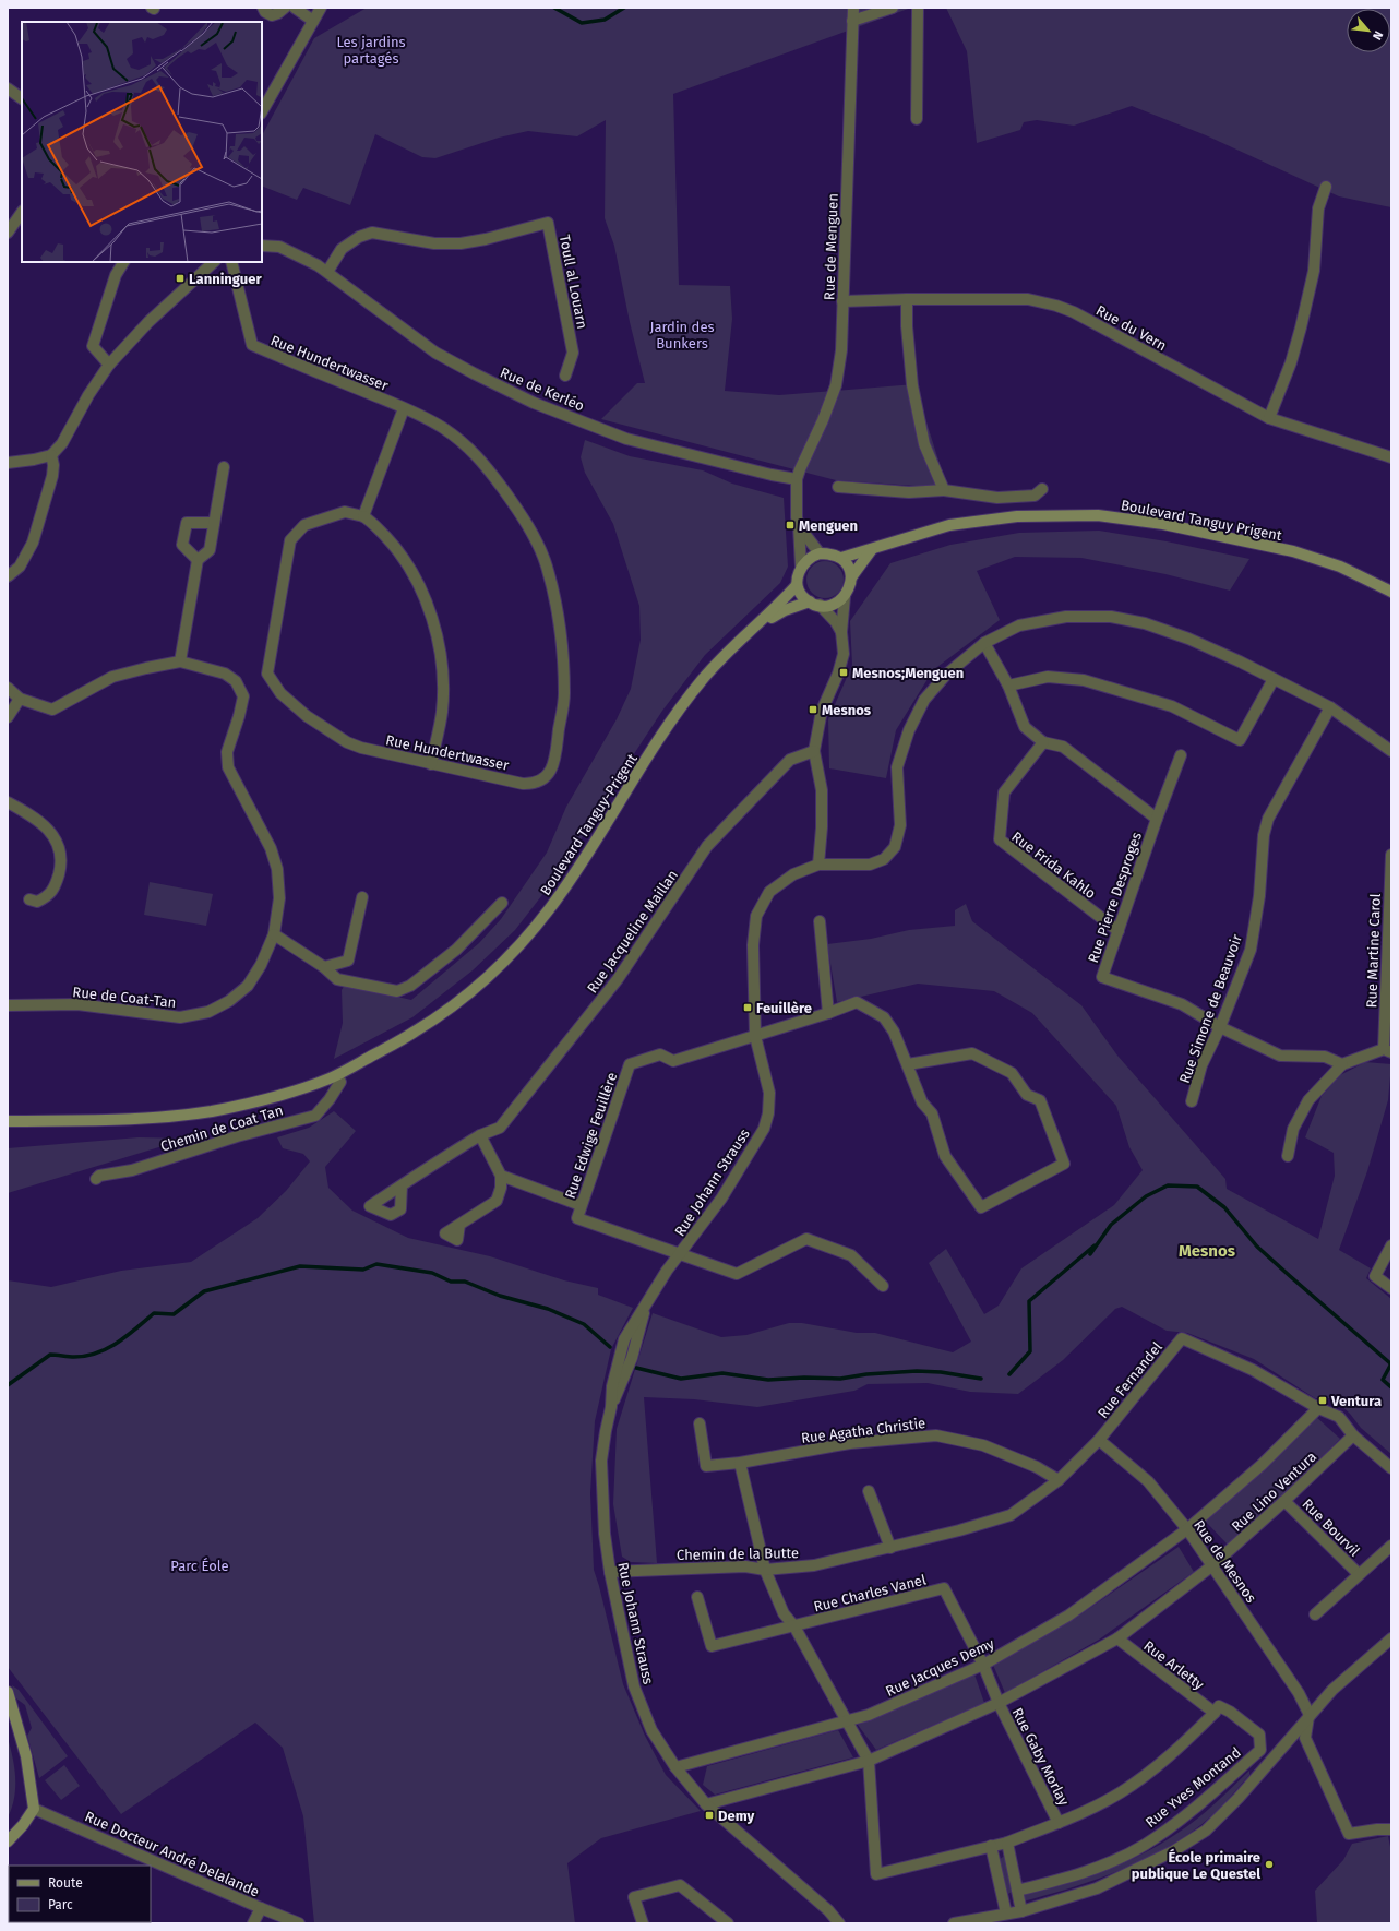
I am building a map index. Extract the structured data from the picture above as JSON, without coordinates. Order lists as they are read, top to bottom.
{
  "streets": {
    "street": [
      "Rue de Menguen",
      "Toull al Louarn",
      "Rue du Vern",
      "Rue Hundertwasser",
      "Rue de Kerléo",
      "Boulevard Tanguy Prigent",
      "Boulevard Tanguy-Prigent",
      "Rue Frida Kahlo",
      "Rue Pierre Desproges",
      "Rue Jacqueline Maillan",
      "Rue Martine Carol",
      "Rue de Coat-Tan",
      "Rue Simone de Beauvoir",
      "Chemin de Coat Tan",
      "Rue Edwige Feuillère",
      "Rue Johann Strauss",
      "Rue Fernandel",
      "Rue Agatha Christie",
      "Rue Lino Ventura",
      "Rue Bourvil",
      "Chemin de la Butte",
      "Rue de Mesnos",
      "Rue Charles Vanel",
      "Rue Arletty",
      "Rue Jacques Demy",
      "Rue Gaby Morlay",
      "Rue Yves Montand",
      "Rue Docteur André Delalande"
    ]
  },
  "crossings": [
    ["Rue de Menguen", "Rue du Vern"],
    ["Rue de Menguen", "Rue de Kerléo"],
    ["Toull al Louarn", "Rue de Kerléo"],
    ["Boulevard Tanguy Prigent", "Boulevard Tanguy-Prigent"],
    ["Boulevard Tanguy-Prigent", "Chemin de Coat Tan"],
    ["Rue Frida Kahlo", "Rue Pierre Desproges"],
    ["Rue Pierre Desproges", "Rue Simone de Beauvoir"],
    ["Rue Edwige Feuillère", "Rue Johann Strauss"],
    ["Rue Johann Strauss", "Chemin de la Butte"],
    ["Rue Johann Strauss", "Rue Jacques Demy"],
    ["Rue Fernandel", "Rue Lino Ventura"],
    ["Rue Fernandel", "Chemin de la Butte"],
    ["Rue Fernandel", "Rue de Mesnos"],
    ["Rue Agatha Christie", "Chemin de la Butte"],
    ["Rue Lino Ventura", "Rue Bourvil"],
    ["Rue Lino Ventura", "Rue de Mesnos"],
    ["Rue Lino Ventura", "Rue Jacques Demy"],
    ["Chemin de la Butte", "Rue de Mesnos"],
    ["Rue de Mesnos", "Rue Jacques Demy"],
    ["Rue Charles Vanel", "Rue Jacques Demy"],
    ["Rue Charles Vanel", "Rue Gaby Morlay"],
    ["Rue Arletty", "Rue Yves Montand"],
    ["Rue Jacques Demy", "Rue Gaby Morlay"]
  ],
  "districts": ["Mesnos"],
  "parks": ["Les jardins partagés", "Jardin des Bunkers", "Parc Éole"],
  "places": {
    "transit": [
      "Lanninguer",
      "Menguen",
      "Mesnos;Menguen",
      "Mesnos",
      "Feuillère",
      "Ventura",
      "Demy"
    ],
    "other": ["École primaire publique Le Questel"]
  },
  "legend": ["Route", "Parc"],
  "north": "bottom right"
}
